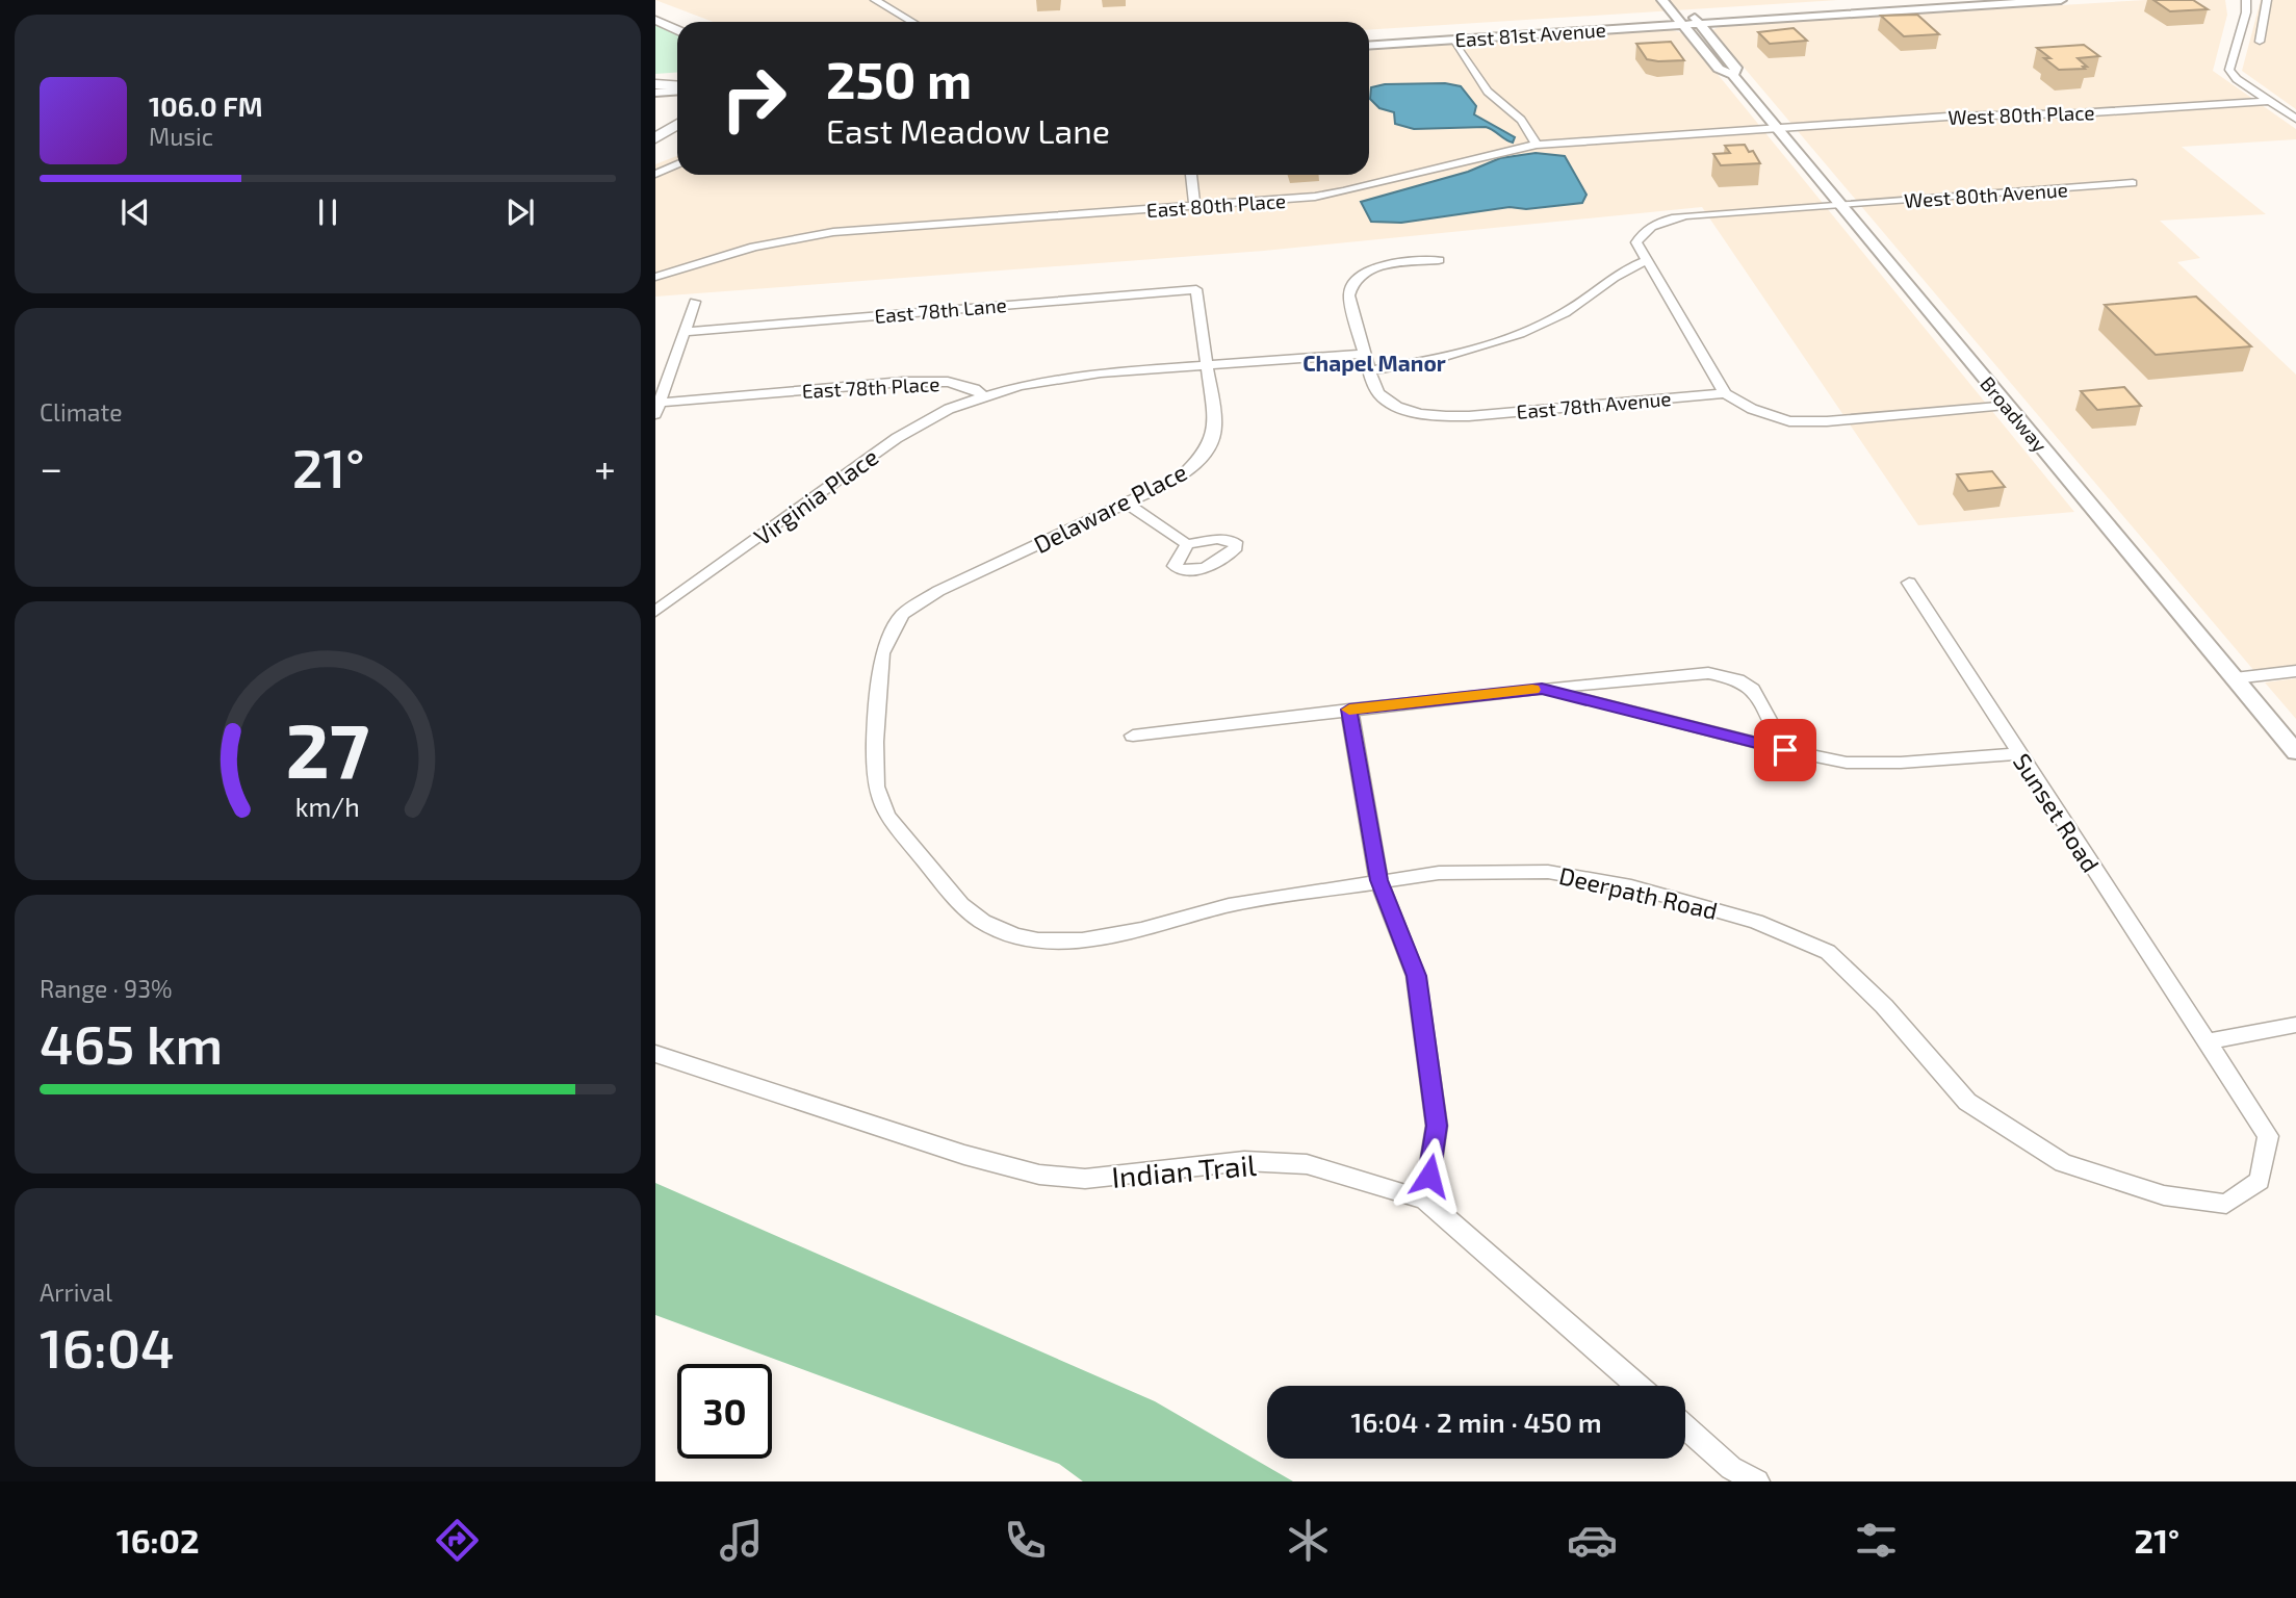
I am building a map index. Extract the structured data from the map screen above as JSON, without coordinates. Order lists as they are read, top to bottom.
{
  "streets": {
    "main road": ["East 81st Avenue", "Broadway"],
    "street": [
      "West 80th Place",
      "West 80th Avenue",
      "East 80th Place",
      "East 78th Lane",
      "East 78th Place",
      "East 78th Avenue",
      "Virginia Place",
      "Delaware Place",
      "Sunset Road",
      "Deerpath Road",
      "Indian Trail"
    ]
  },
  "crossings": [
    ["East 81st Avenue", "Broadway"],
    ["West 80th Place", "East 80th Place"],
    ["West 80th Place", "Broadway"],
    ["West 80th Avenue", "Broadway"],
    ["East 80th Place", "Broadway"],
    ["East 78th Lane", "Delaware Place"],
    ["East 78th Place", "Virginia Place"],
    ["Delaware Place", "Deerpath Road"],
    ["Sunset Road", "Deerpath Road"]
  ],
  "districts": ["Chapel Manor"],
  "page": {
    "turn": ["250 m", "East Meadow Lane"],
    "song": ["106.0 FM", "Music"],
    "tile": [
      "Climate",
      ["Range · 93%", "465 km"],
      ["Arrival", "16:04"]
    ],
    "heat": ["−", "21°", "+"],
    "limit": "30",
    "trip": "16:04 · 2 min · 450 m",
    "tabs": ["16:02", "21°"],
    "gauge": ["27", "km/h"]
  }
}
